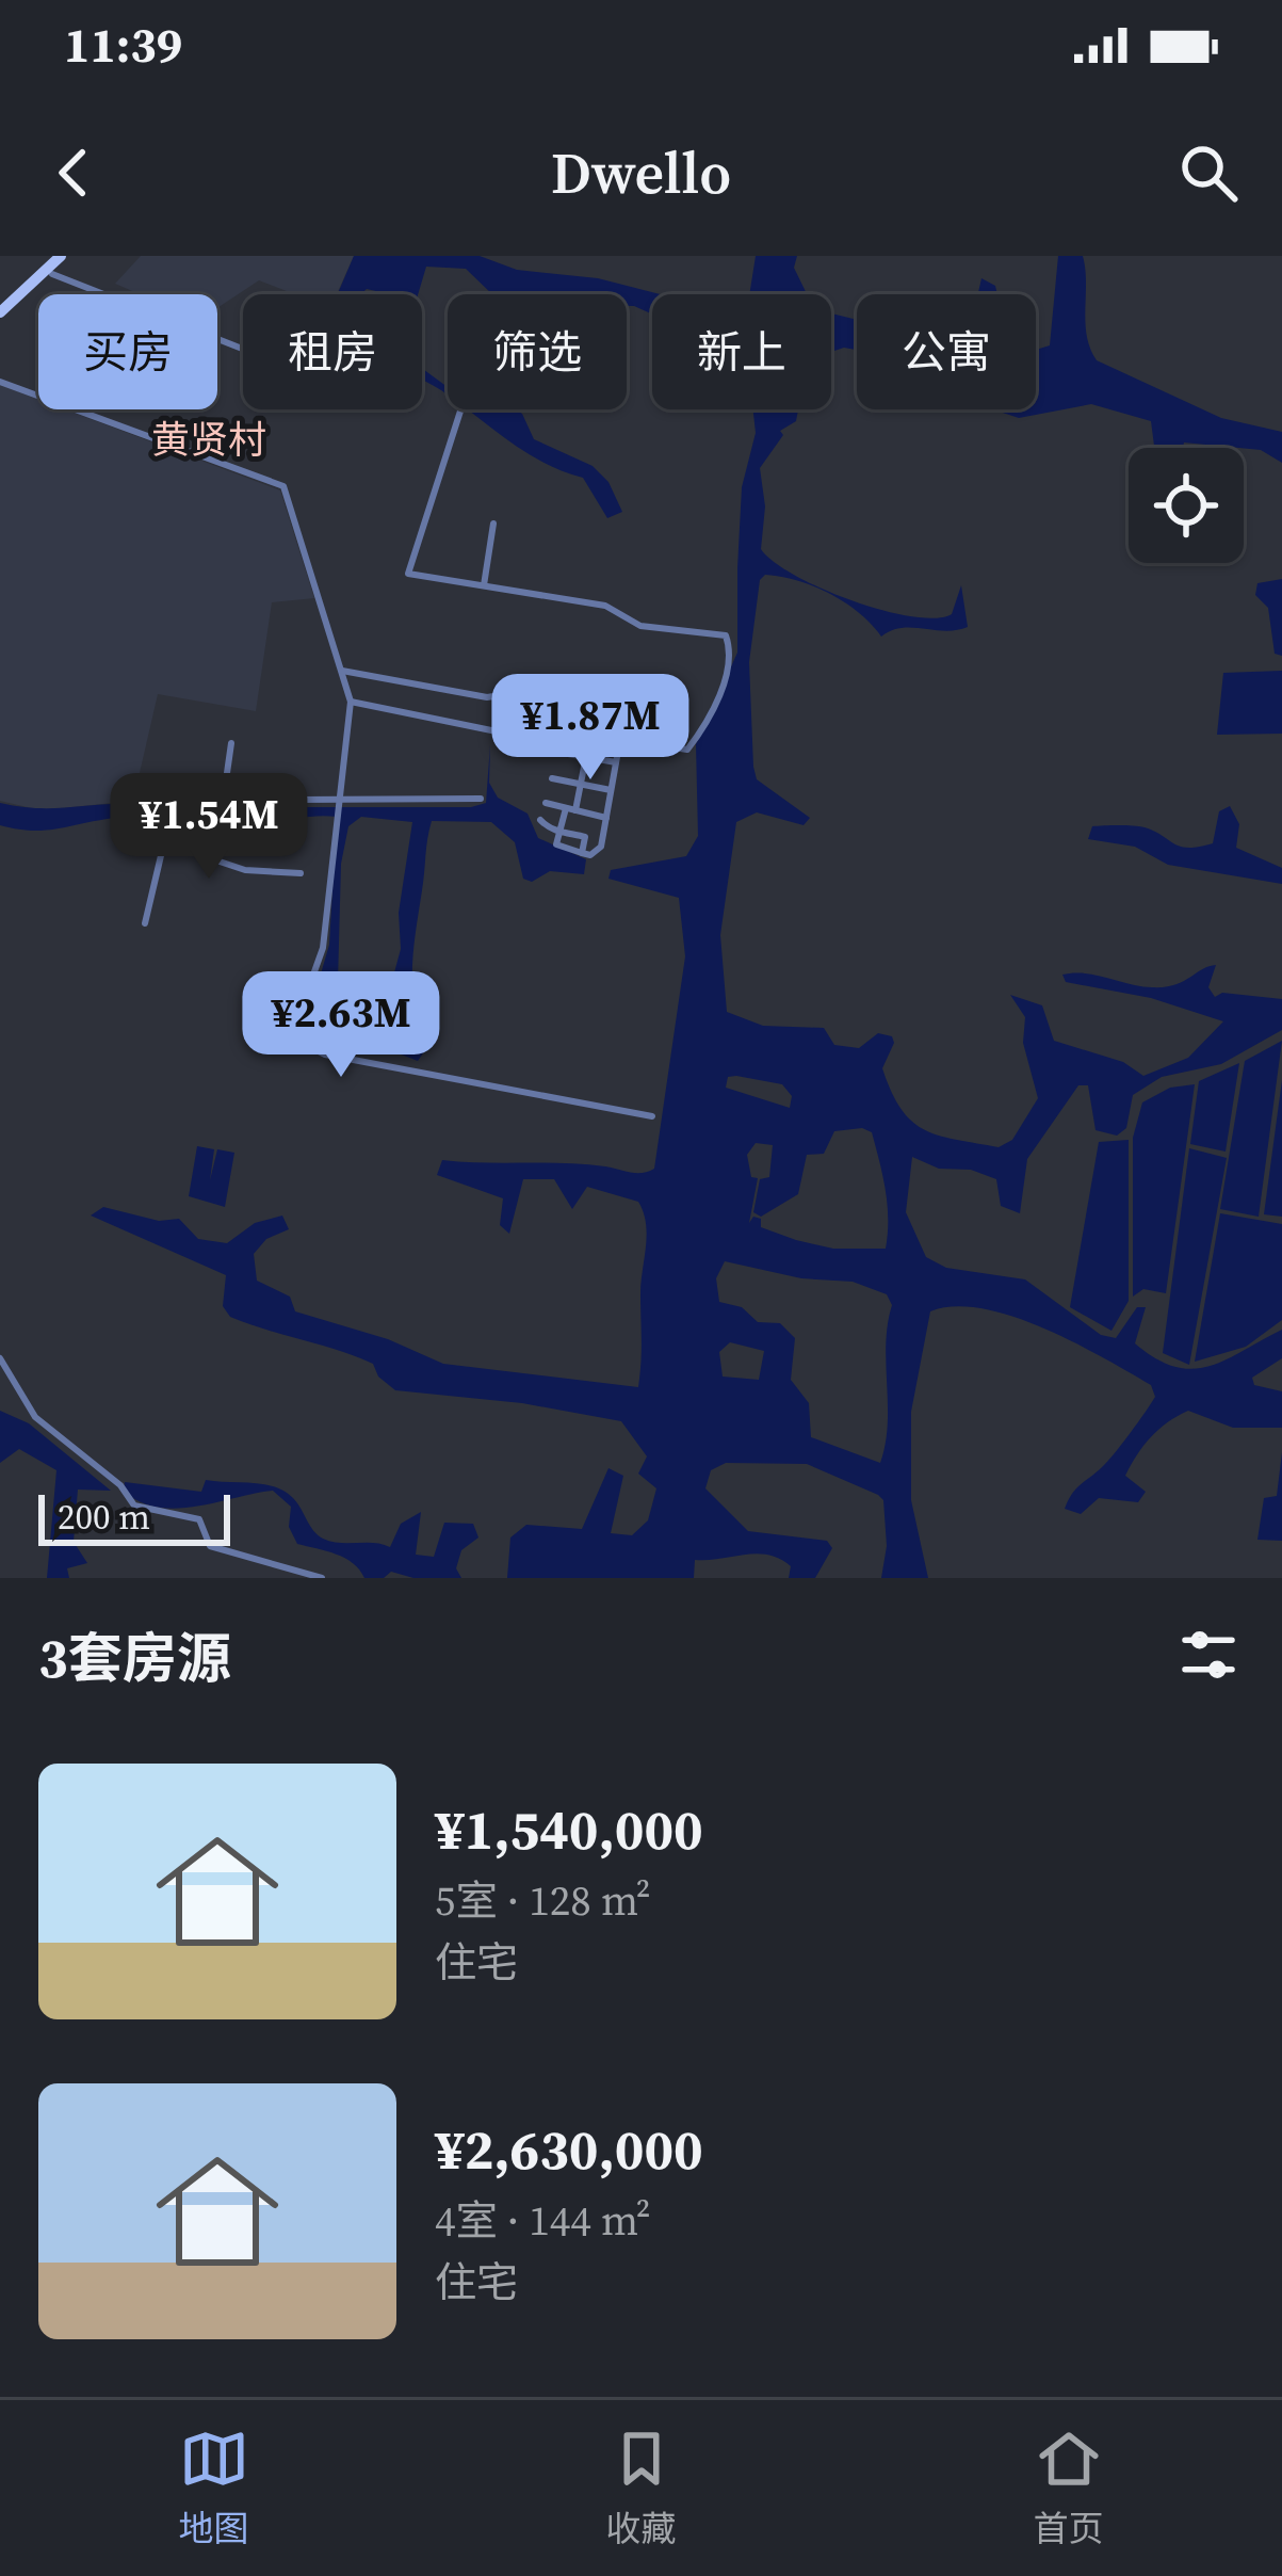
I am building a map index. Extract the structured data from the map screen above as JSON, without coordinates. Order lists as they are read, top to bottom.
{
  "districts": ["黄贤村"],
  "scale_bar": "200 m",
  "page": {
    "status": "11:39",
    "header": "Dwello",
    "chip": [
      "买房",
      "租房",
      "筛选",
      "新上",
      "公寓"
    ],
    "price": ["¥1.87M", "¥1.54M", "¥2.63M"],
    "scale": "200 m",
    "heading": "3套房源",
    "list": [
      {
        "name": "¥1,540,000",
        "note": "5室 · 128 m² · 住宅"
      },
      {
        "name": "¥2,630,000",
        "note": "4室 · 144 m² · 住宅"
      }
    ],
    "tabs": ["地图", "收藏", "首页"]
  }
}
